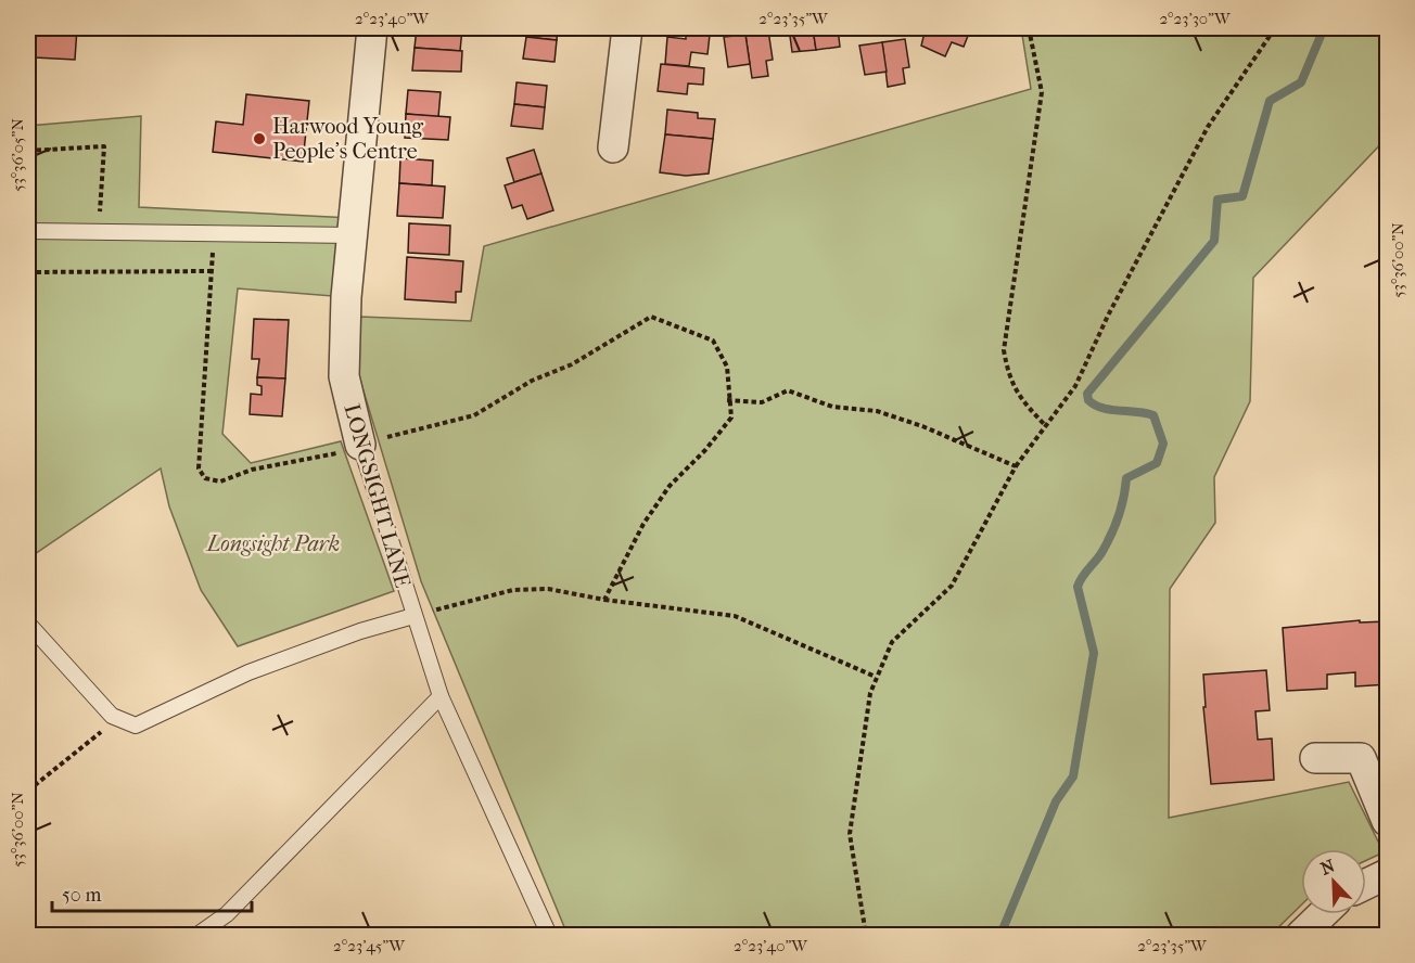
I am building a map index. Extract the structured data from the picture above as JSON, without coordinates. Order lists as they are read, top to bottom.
{
  "streets": {
    "street": ["LONGSIGHT LANE"]
  },
  "parks": ["Longsight Park"],
  "places": ["Harwood Young People's Centre"],
  "scale_bar": "50 m",
  "north": "top left",
  "coordinates": [
    "2°23'40\"W",
    "2°23'35\"W",
    "2°23'30\"W",
    "53°36'05\"N",
    "53°36'00\"N",
    "2°23'45\"W"
  ]
}
